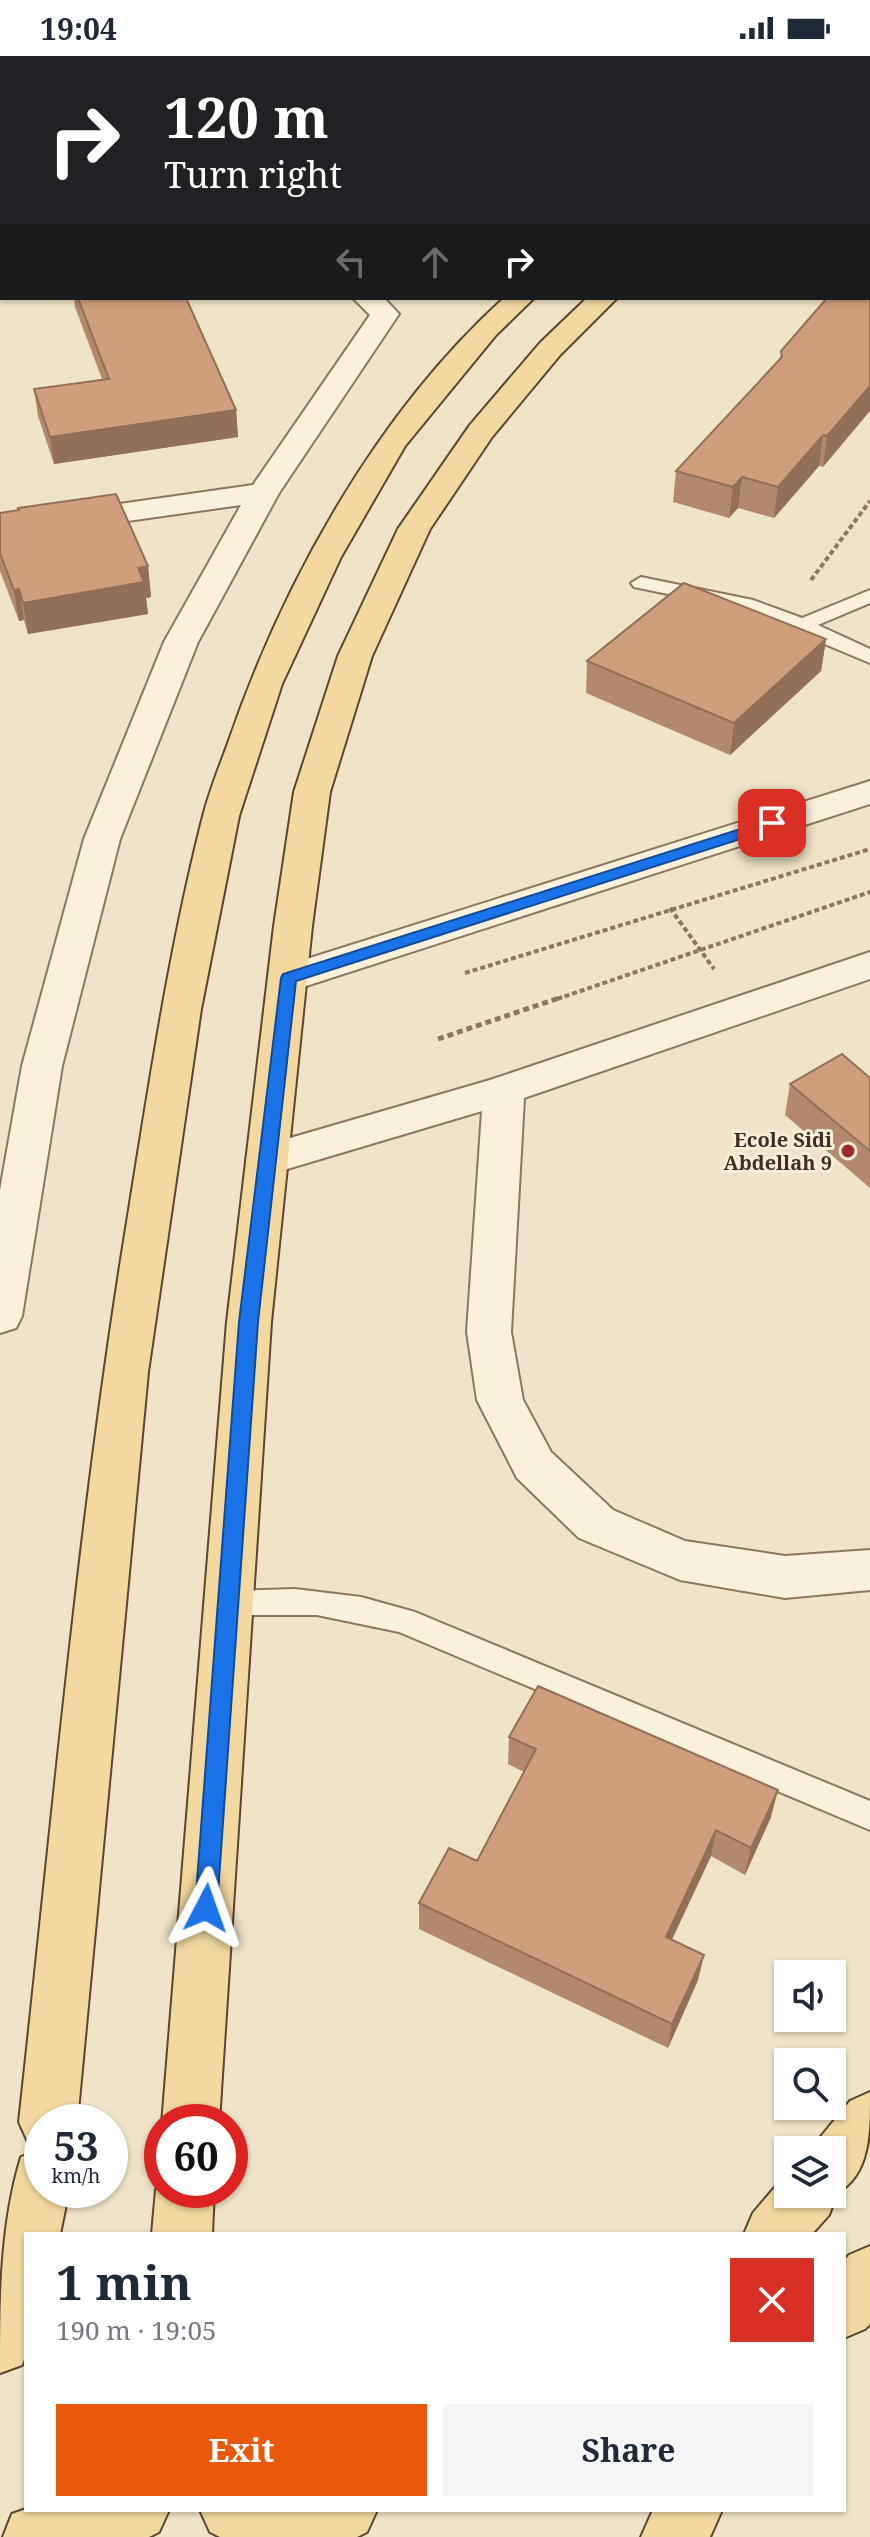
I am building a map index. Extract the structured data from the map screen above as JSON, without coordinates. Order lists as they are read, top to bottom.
{
  "places": ["Ecole Sidi Abdellah 9"],
  "page": {
    "status": "19:04",
    "turn": ["120 m", "Turn right"],
    "speed": "53 km/h",
    "limit": "60",
    "heading": ["1 min", "190 m · 19:05"],
    "buttons": ["Exit", "Share"]
  }
}
